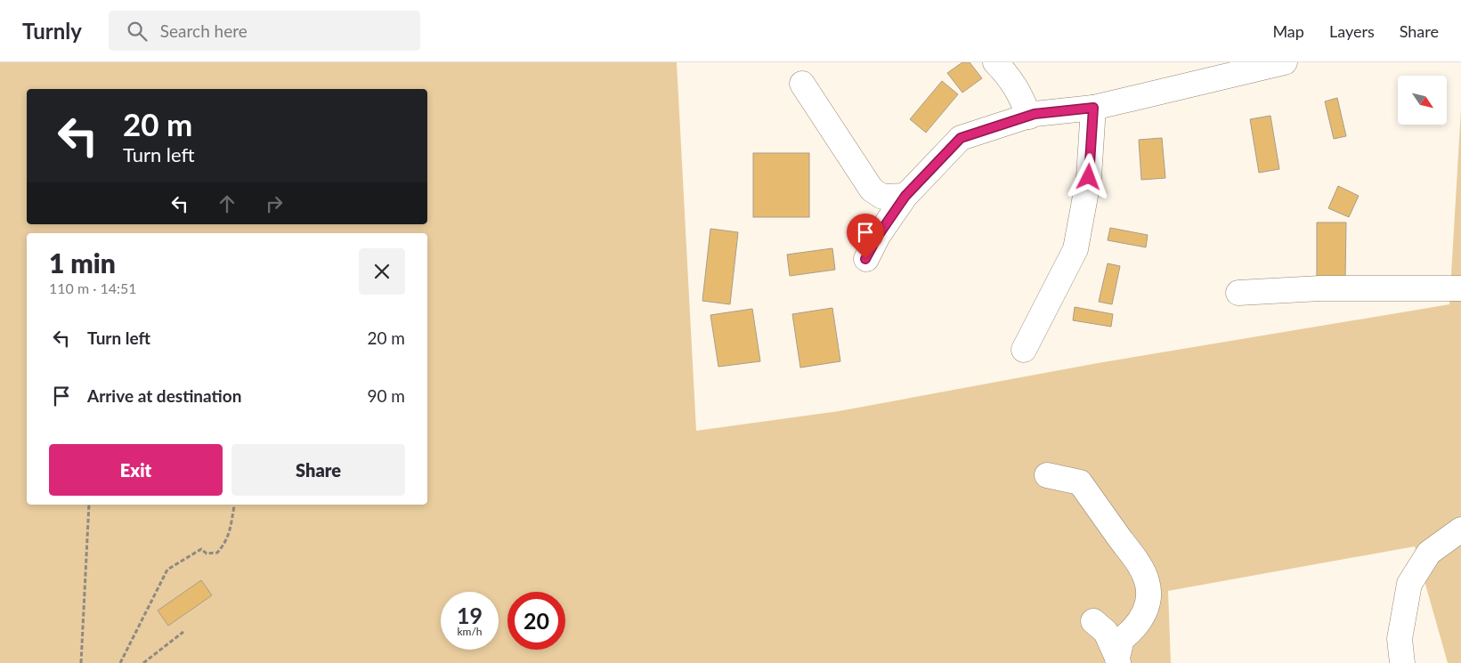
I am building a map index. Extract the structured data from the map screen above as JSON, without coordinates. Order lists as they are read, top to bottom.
{
  "north": "bottom right",
  "page": {
    "header": "Turnly",
    "search": "Search here",
    "nav": ["Map", "Layers", "Share"],
    "turn": ["20 m", "Turn left"],
    "heading": ["1 min", "110 m · 14:51"],
    "list": [
      {
        "name": "Turn left",
        "value": "20 m"
      },
      {
        "name": "Arrive at destination",
        "value": "90 m"
      }
    ],
    "buttons": ["Exit", "Share"],
    "speed": "19 km/h",
    "limit": "20"
  }
}
